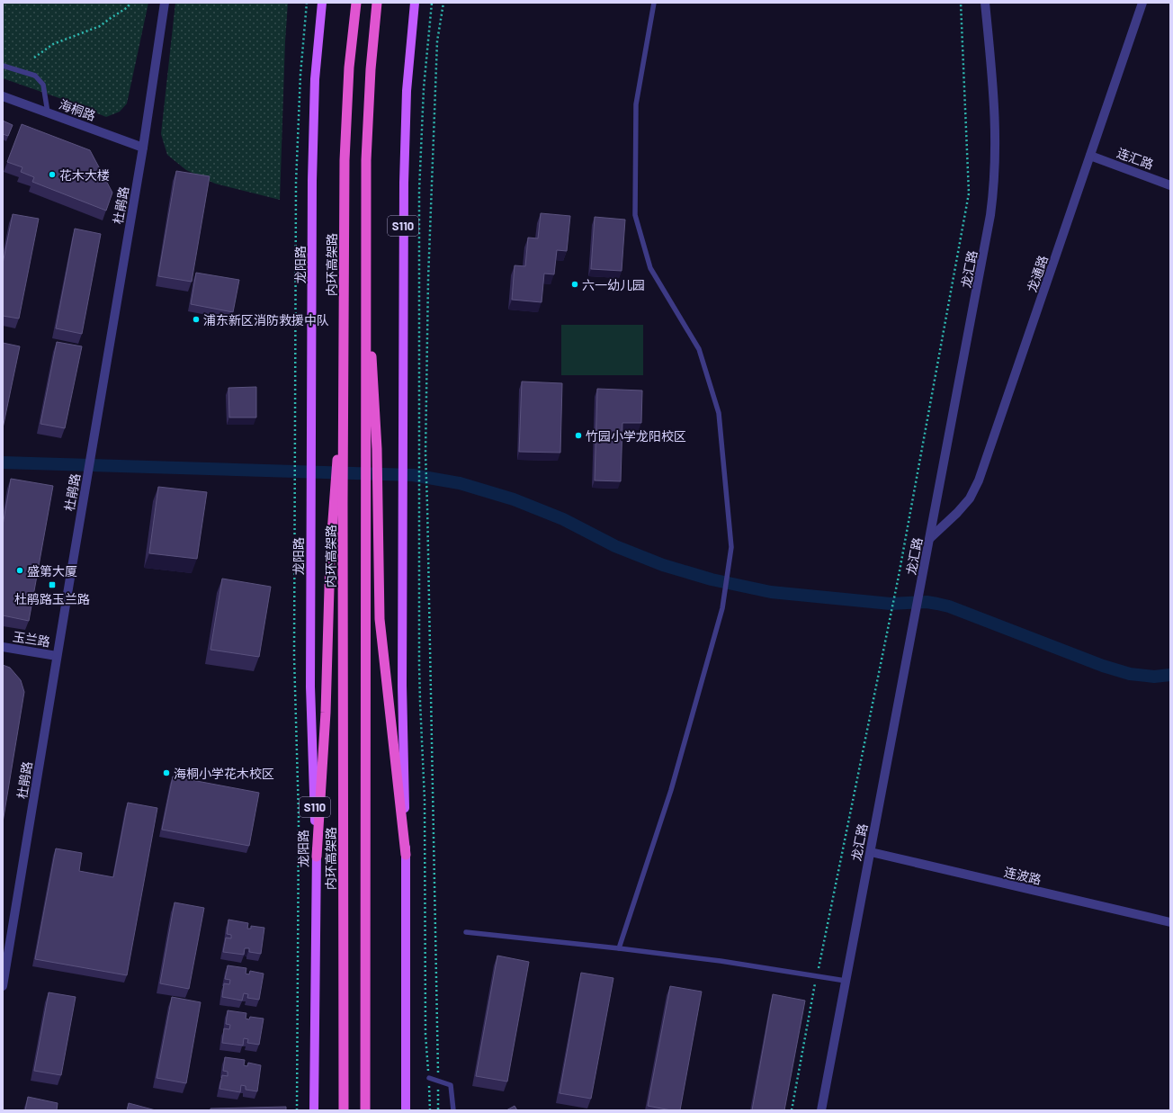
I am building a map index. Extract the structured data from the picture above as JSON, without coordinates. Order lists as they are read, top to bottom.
{
  "streets": {
    "highway": ["内环高架路"],
    "main road": ["S110", "龙阳路"],
    "street": [
      "海桐路",
      "连汇路",
      "杜鹃路",
      "龙汇路",
      "龙通路",
      "玉兰路",
      "连波路"
    ]
  },
  "crossings": [
    ["海桐路", "杜鹃路"],
    ["连汇路", "龙通路"],
    ["杜鹃路", "玉兰路"],
    ["龙汇路", "龙通路"],
    ["龙汇路", "连波路"]
  ],
  "places": {
    "other": [
      "花木大楼",
      "六一幼儿园",
      "浦东新区消防救援中队",
      "竹园小学龙阳校区",
      "盛第大厦",
      "海桐小学花木校区"
    ],
    "transit": ["杜鹃路玉兰路"]
  }
}
